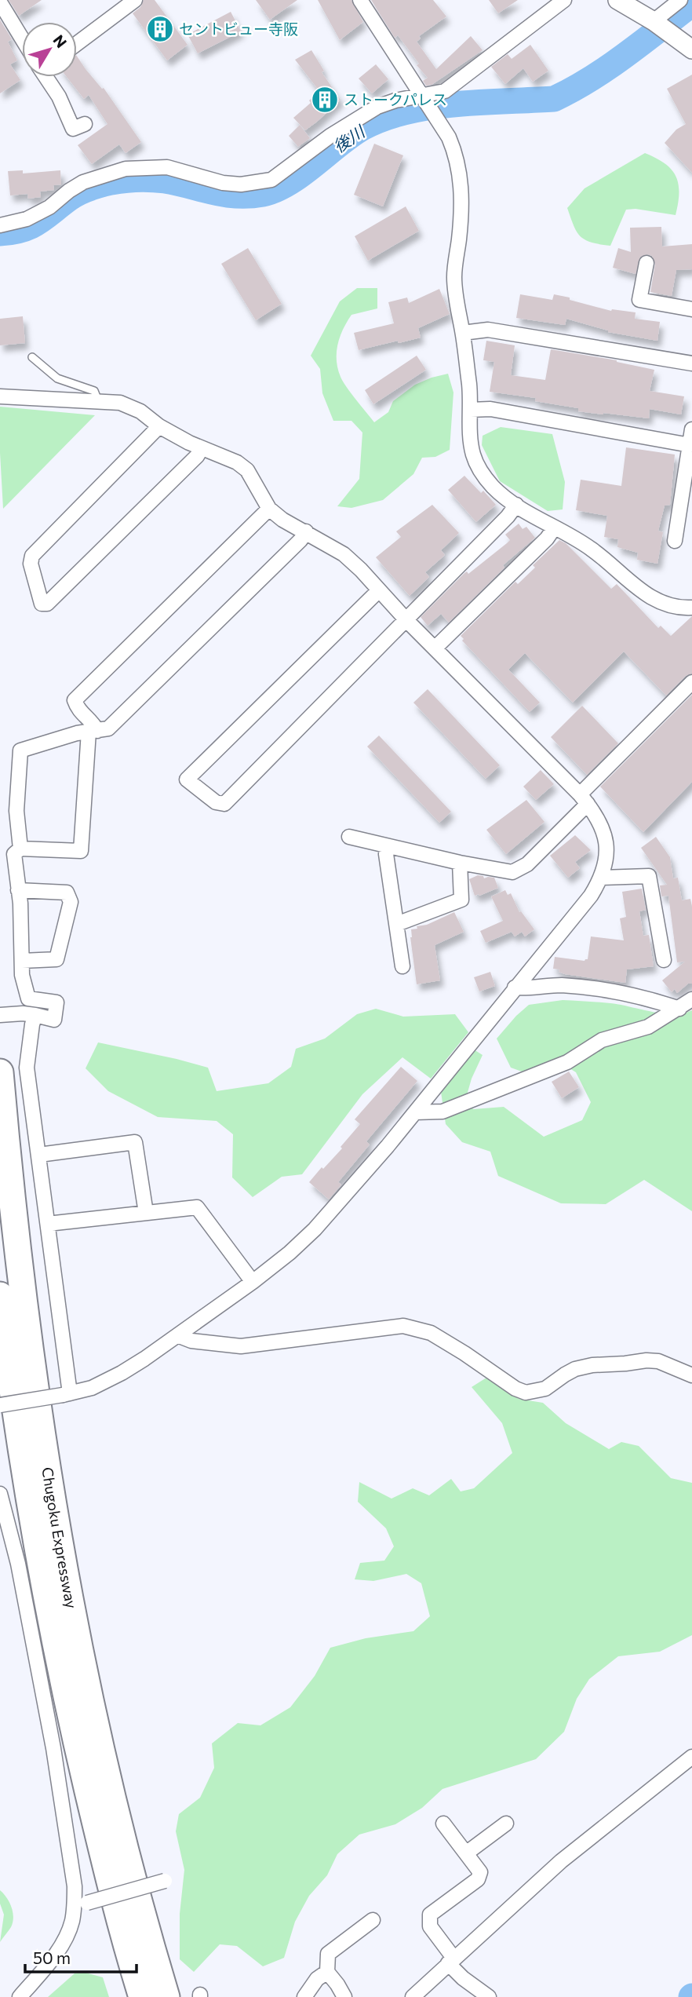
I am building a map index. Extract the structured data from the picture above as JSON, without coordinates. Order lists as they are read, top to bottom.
{
  "streets": {
    "highway": ["Chugoku Expressway"]
  },
  "water": ["後川"],
  "places": {
    "building": ["セントビュー寺阪", "ストークパレス"]
  },
  "scale_bar": "50 m",
  "north": "top right"
}
